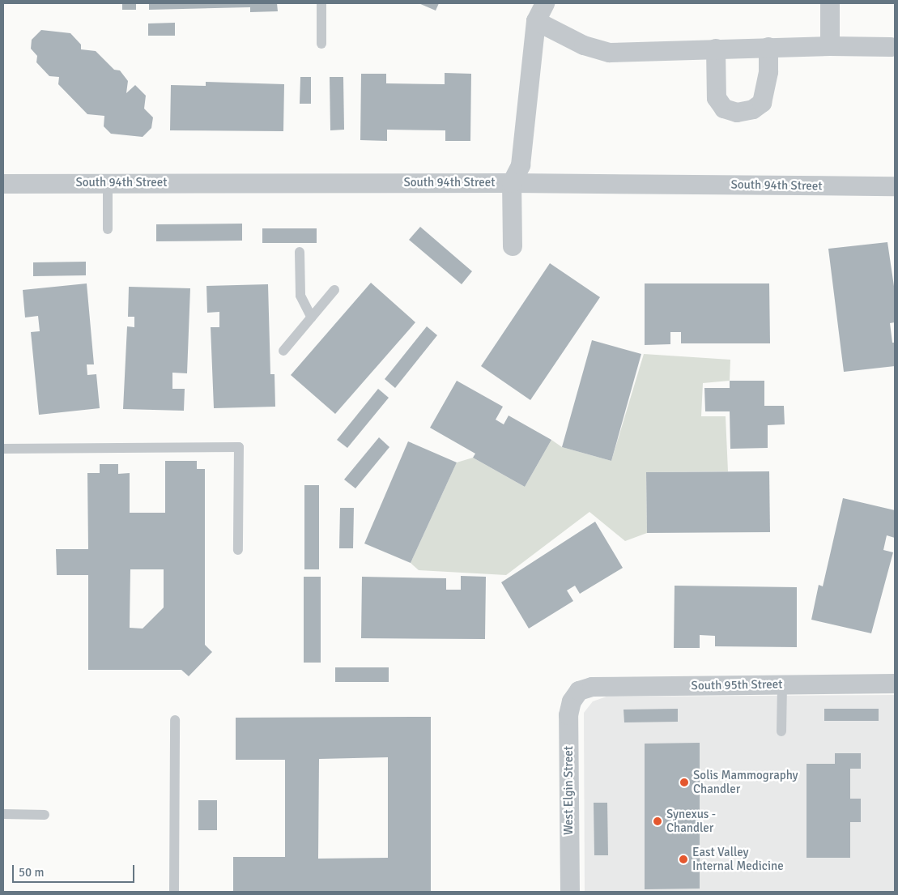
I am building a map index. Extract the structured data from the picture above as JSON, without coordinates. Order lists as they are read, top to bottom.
{
  "streets": {
    "street": ["South 94th Street", "South 95th Street", "West Elgin Street"]
  },
  "crossings": [
    ["South 95th Street", "West Elgin Street"]
  ],
  "places": ["Solis Mammography Chandler", "Synexus - Chandler", "East Valley Internal Medicine"],
  "scale_bar": "50 m"
}
